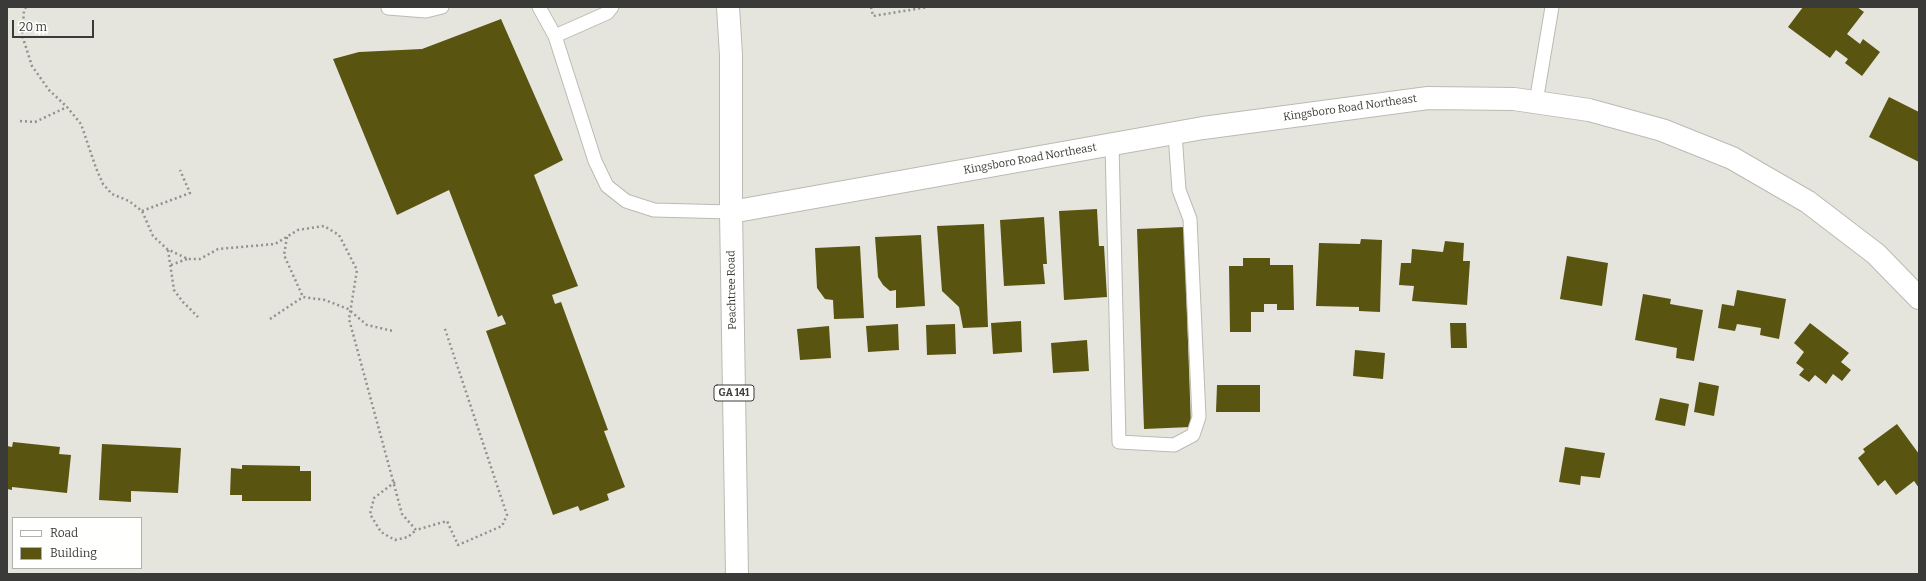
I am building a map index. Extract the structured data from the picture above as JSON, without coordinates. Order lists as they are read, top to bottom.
{
  "streets": {
    "main road": ["Kingsboro Road Northeast", "Peachtree Road", "GA 141"]
  },
  "crossings": [
    ["Kingsboro Road Northeast", "Peachtree Road"]
  ],
  "legend": ["Road", "Building"],
  "scale_bar": "20 m"
}
